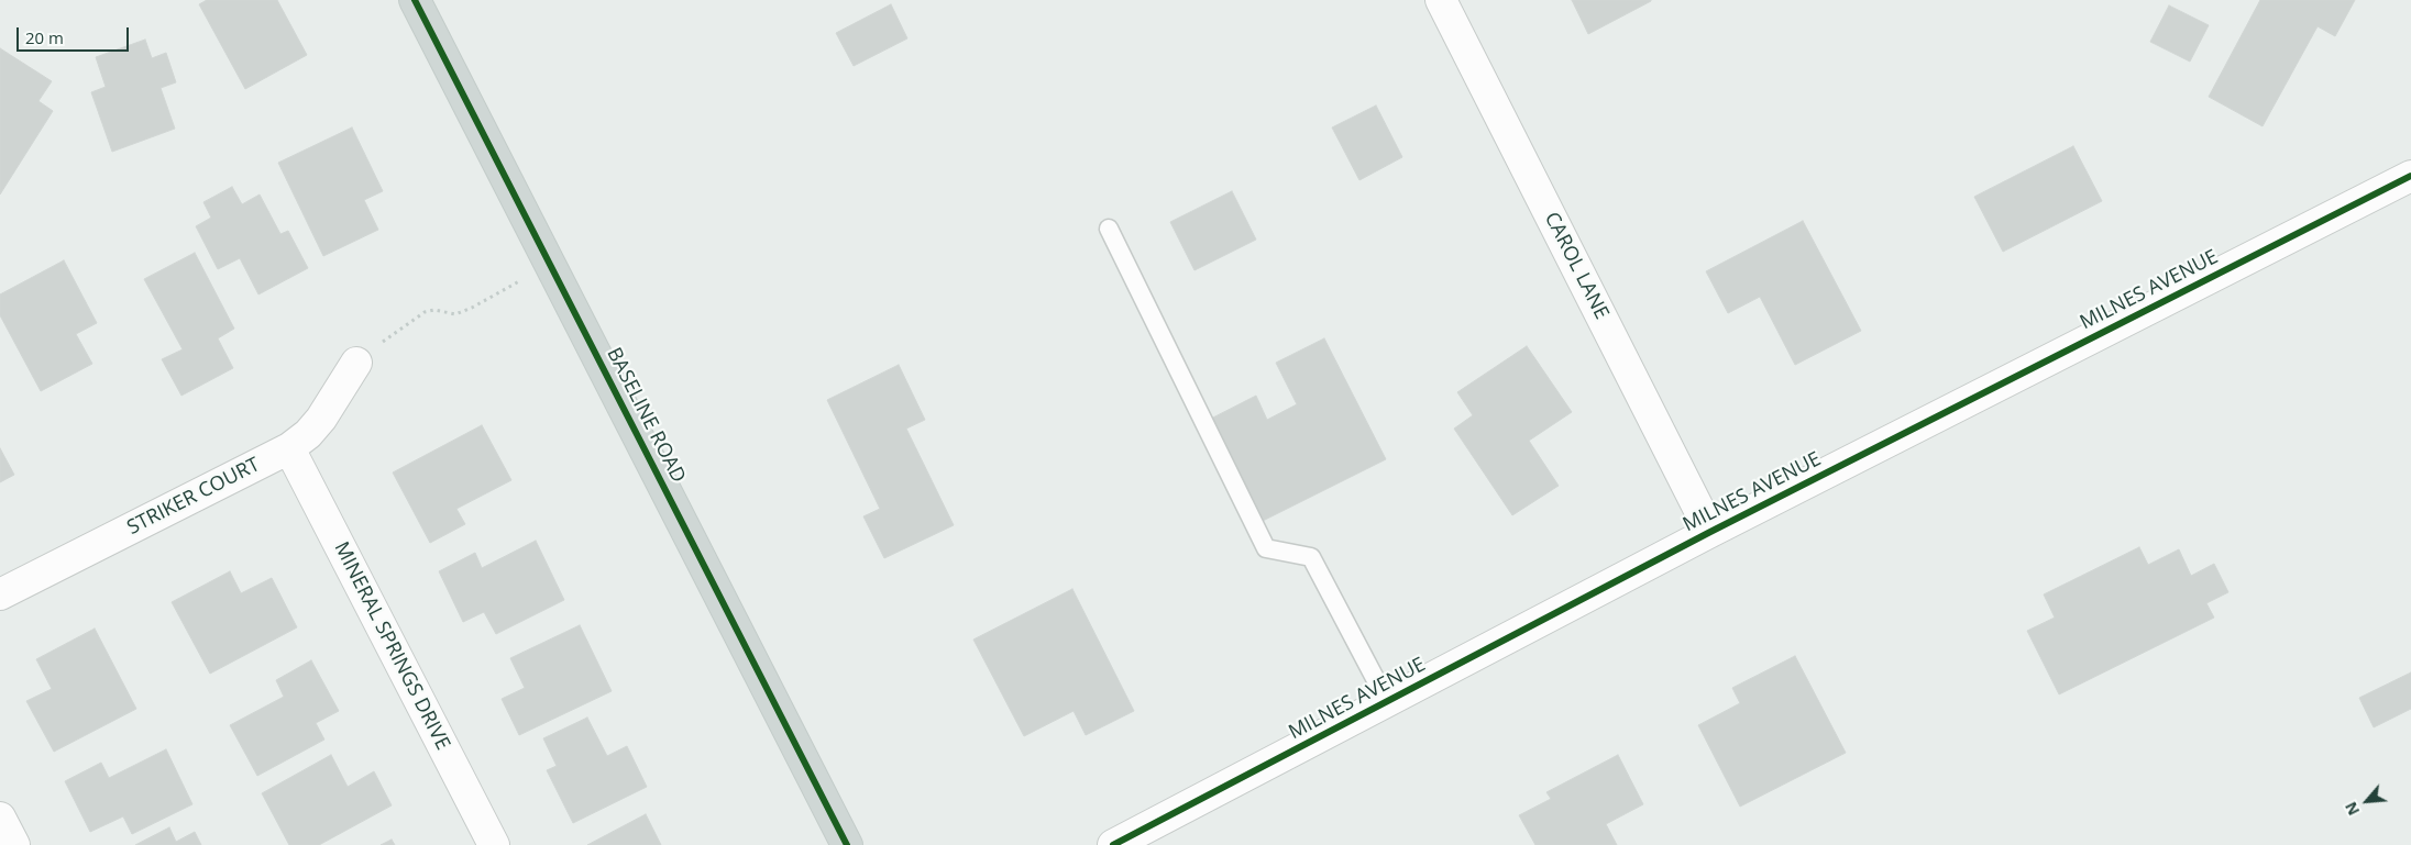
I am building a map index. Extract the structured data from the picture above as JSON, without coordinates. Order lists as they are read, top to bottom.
{
  "streets": {
    "main road": ["BASELINE ROAD"],
    "street": [
      "CAROL LANE",
      "MILNES AVENUE",
      "STRIKER COURT",
      "MINERAL SPRINGS DRIVE"
    ]
  },
  "crossings": [
    ["CAROL LANE", "MILNES AVENUE"],
    ["STRIKER COURT", "MINERAL SPRINGS DRIVE"]
  ],
  "scale_bar": "20 m",
  "north": "bottom left"
}
